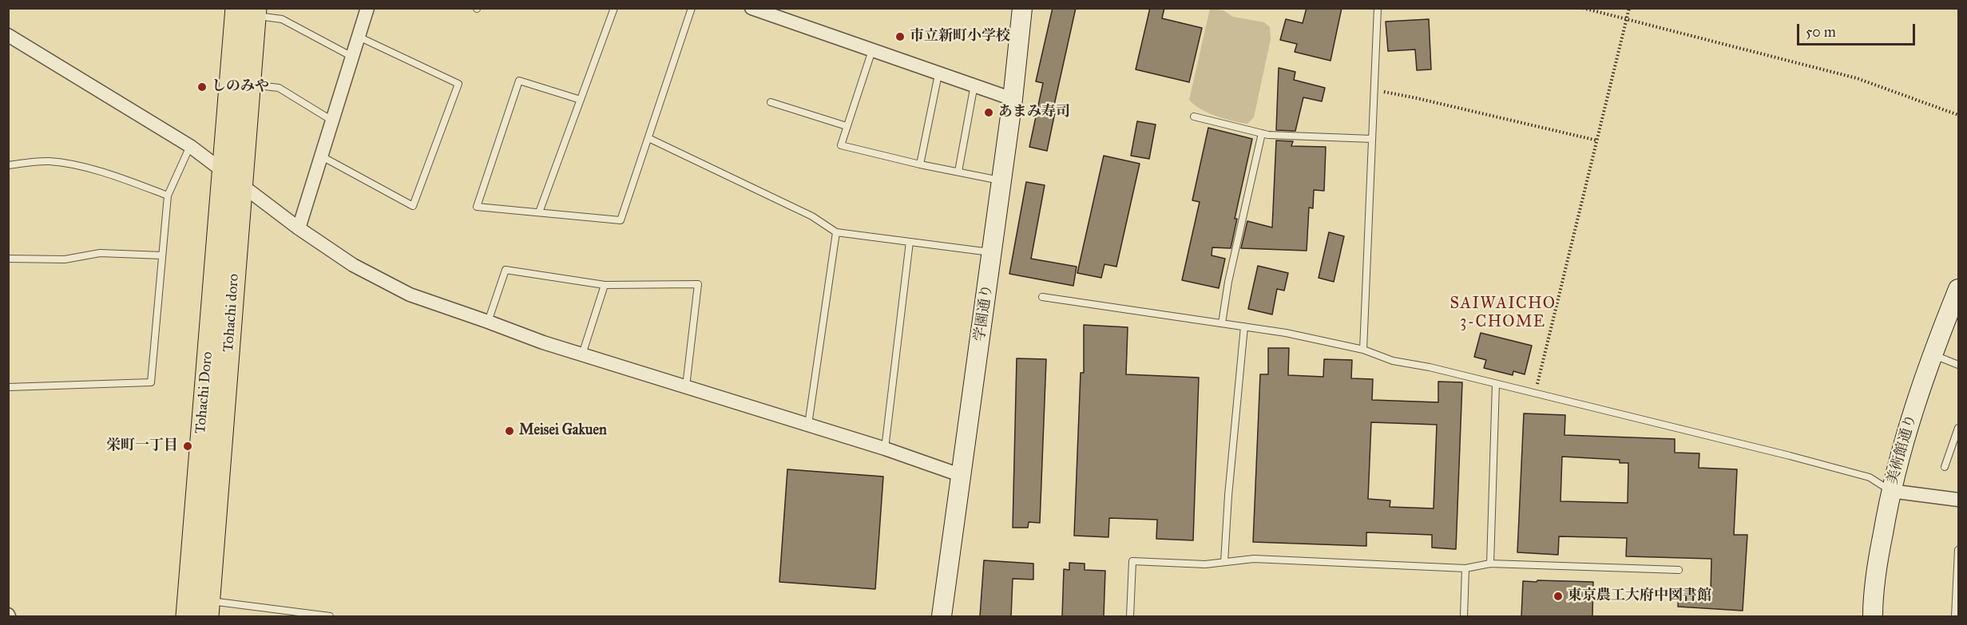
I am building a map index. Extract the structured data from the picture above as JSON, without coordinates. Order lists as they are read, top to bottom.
{
  "streets": {
    "main road": ["Tohachi doro", "Tohachi Doro"],
    "street": ["学園通り", "美術館通り"]
  },
  "crossings": [
    ["Tohachi doro", "Tohachi Doro"]
  ],
  "districts": ["SAIWAICHO 3-CHOME"],
  "places": [
    "市立新町小学校",
    "しのみや",
    "あまみ寿司",
    "Meisei Gakuen",
    "栄町一丁目",
    "東京農工大府中図書館"
  ],
  "scale_bar": "50 m"
}
